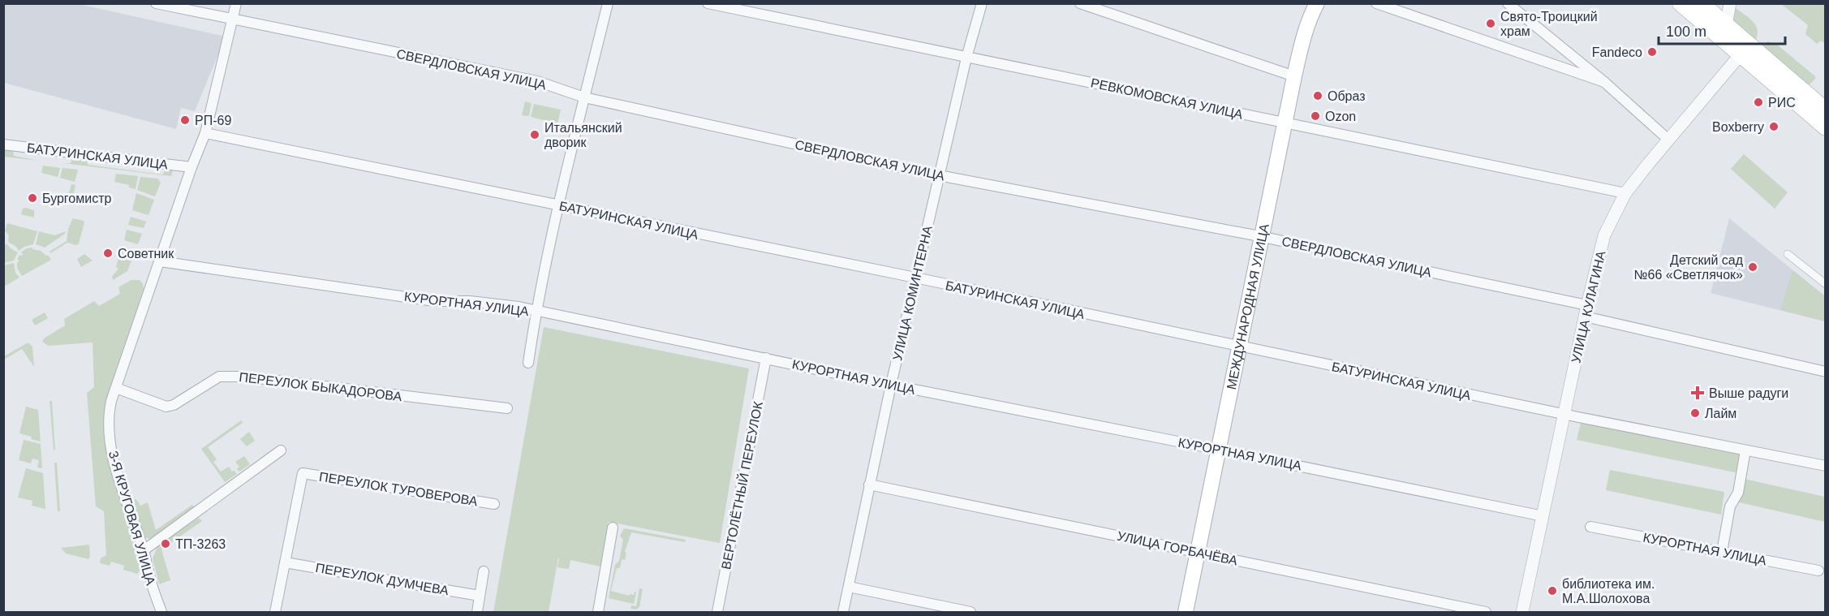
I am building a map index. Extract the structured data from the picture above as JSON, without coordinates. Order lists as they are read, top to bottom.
{
  "streets": {
    "main road": ["МЕЖДУНАРОДНАЯ УЛИЦА"],
    "street": [
      "СВЕРДЛОВСКАЯ УЛИЦА",
      "РЕВКОМОВСКАЯ УЛИЦА",
      "БАТУРИНСКАЯ УЛИЦА",
      "УЛИЦА КОМИНТЕРНА",
      "КУРОРТНАЯ УЛИЦА",
      "УЛИЦА КУЛАГИНА",
      "ПЕРЕУЛОК БЫКАДОРОВА",
      "ВЕРТОЛЁТНЫЙ ПЕРЕУЛОК",
      "ПЕРЕУЛОК ТУРОВЕРОВА",
      "3-Я КРУГОВАЯ УЛИЦА",
      "УЛИЦА ГОРБАЧЁВА",
      "ПЕРЕУЛОК ДУМЧЕВА"
    ]
  },
  "crossings": [
    ["СВЕРДЛОВСКАЯ УЛИЦА", "УЛИЦА КОМИНТЕРНА"],
    ["СВЕРДЛОВСКАЯ УЛИЦА", "МЕЖДУНАРОДНАЯ УЛИЦА"],
    ["СВЕРДЛОВСКАЯ УЛИЦА", "УЛИЦА КУЛАГИНА"],
    ["СВЕРДЛОВСКАЯ УЛИЦА", "3-Я КРУГОВАЯ УЛИЦА"],
    ["РЕВКОМОВСКАЯ УЛИЦА", "УЛИЦА КОМИНТЕРНА"],
    ["РЕВКОМОВСКАЯ УЛИЦА", "МЕЖДУНАРОДНАЯ УЛИЦА"],
    ["РЕВКОМОВСКАЯ УЛИЦА", "УЛИЦА КУЛАГИНА"],
    ["БАТУРИНСКАЯ УЛИЦА", "УЛИЦА КОМИНТЕРНА"],
    ["БАТУРИНСКАЯ УЛИЦА", "МЕЖДУНАРОДНАЯ УЛИЦА"],
    ["БАТУРИНСКАЯ УЛИЦА", "УЛИЦА КУЛАГИНА"],
    ["БАТУРИНСКАЯ УЛИЦА", "3-Я КРУГОВАЯ УЛИЦА"],
    ["УЛИЦА КОМИНТЕРНА", "КУРОРТНАЯ УЛИЦА"],
    ["УЛИЦА КОМИНТЕРНА", "УЛИЦА ГОРБАЧЁВА"],
    ["КУРОРТНАЯ УЛИЦА", "МЕЖДУНАРОДНАЯ УЛИЦА"],
    ["КУРОРТНАЯ УЛИЦА", "УЛИЦА КУЛАГИНА"],
    ["КУРОРТНАЯ УЛИЦА", "ВЕРТОЛЁТНЫЙ ПЕРЕУЛОК"],
    ["КУРОРТНАЯ УЛИЦА", "3-Я КРУГОВАЯ УЛИЦА"],
    ["МЕЖДУНАРОДНАЯ УЛИЦА", "УЛИЦА ГОРБАЧЁВА"],
    ["ПЕРЕУЛОК БЫКАДОРОВА", "3-Я КРУГОВАЯ УЛИЦА"],
    ["ПЕРЕУЛОК ТУРОВЕРОВА", "ПЕРЕУЛОК ДУМЧЕВА"]
  ],
  "places": {
    "other": [
      "Свято-Троицкий храм",
      "Fandeco",
      "Образ",
      "РИС",
      "Ozon",
      "РП-69",
      "Boxberry",
      "Итальянский дворик",
      "Бургомистр",
      "Советник",
      "Детский сад №66 «Светлячок»",
      "Лайм",
      "ТП-3263",
      "библиотека им. М.А.Шолохова"
    ],
    "health": ["Выше радуги"]
  },
  "scale_bar": "100 m"
}
